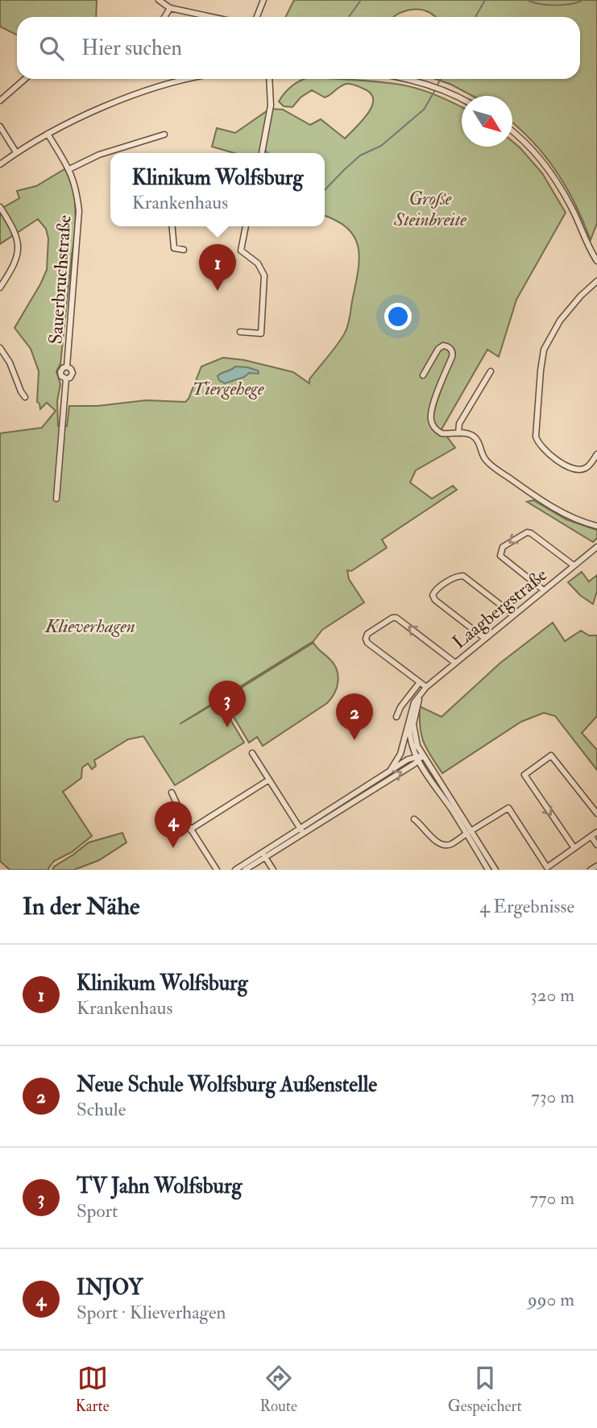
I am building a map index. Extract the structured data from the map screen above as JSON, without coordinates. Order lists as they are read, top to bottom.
{
  "streets": {
    "street": ["Sauerbruchstraße", "Laagbergstraße"]
  },
  "parks": ["Große Steinbreite", "Tiergehege", "Klieverhagen"],
  "north": "bottom right",
  "page": {
    "search": "Hier suchen",
    "popup": ["Klinikum Wolfsburg", "Krankenhaus"],
    "pins": [
      "1",
      "3",
      "2",
      "4"
    ],
    "heading": ["In der Nähe", "4 Ergebnisse"],
    "list": [
      {
        "mark": "1",
        "name": "Klinikum Wolfsburg",
        "note": "Krankenhaus",
        "value": "320 m"
      },
      {
        "mark": "2",
        "name": "Neue Schule Wolfsburg Außenstelle",
        "note": "Schule",
        "value": "730 m"
      },
      {
        "mark": "3",
        "name": "TV Jahn Wolfsburg",
        "note": "Sport",
        "value": "770 m"
      },
      {
        "mark": "4",
        "name": "INJOY",
        "note": "Sport · Klieverhagen",
        "value": "990 m"
      }
    ],
    "nav": ["Karte", "Route", "Gespeichert"]
  }
}
